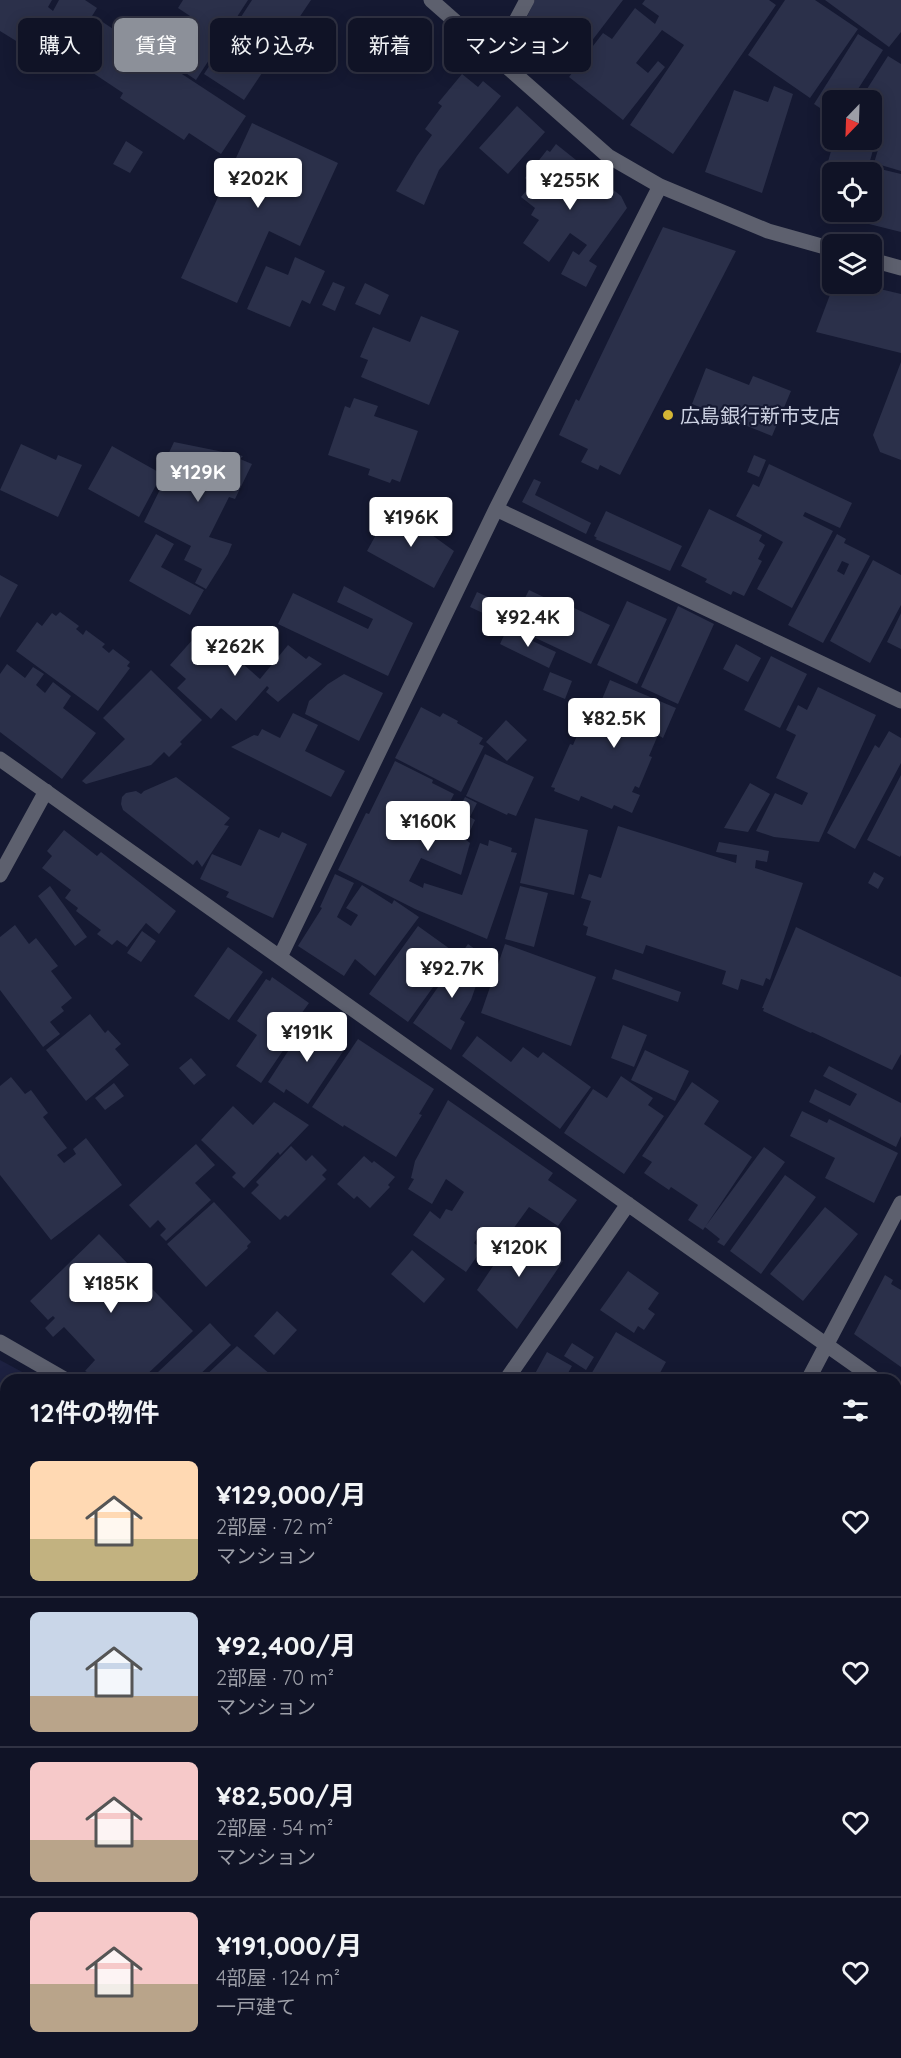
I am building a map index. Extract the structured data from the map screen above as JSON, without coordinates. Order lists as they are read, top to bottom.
{
  "places": ["広島銀行新市支店"],
  "north": "bottom left",
  "page": {
    "chip": [
      "購入",
      "賃貸",
      "絞り込み",
      "新着",
      "マンション"
    ],
    "price": [
      "¥202K",
      "¥255K",
      "¥129K",
      "¥196K",
      "¥92.4K",
      "¥262K",
      "¥82.5K",
      "¥160K",
      "¥92.7K",
      "¥191K",
      "¥120K",
      "¥185K"
    ],
    "heading": "12件の物件",
    "list": [
      {
        "name": "¥129,000/月",
        "note": "2部屋 · 72 m² · マンション"
      },
      {
        "name": "¥92,400/月",
        "note": "2部屋 · 70 m² · マンション"
      },
      {
        "name": "¥82,500/月",
        "note": "2部屋 · 54 m² · マンション"
      },
      {
        "name": "¥191,000/月",
        "note": "4部屋 · 124 m² · 一戸建て"
      }
    ]
  }
}
